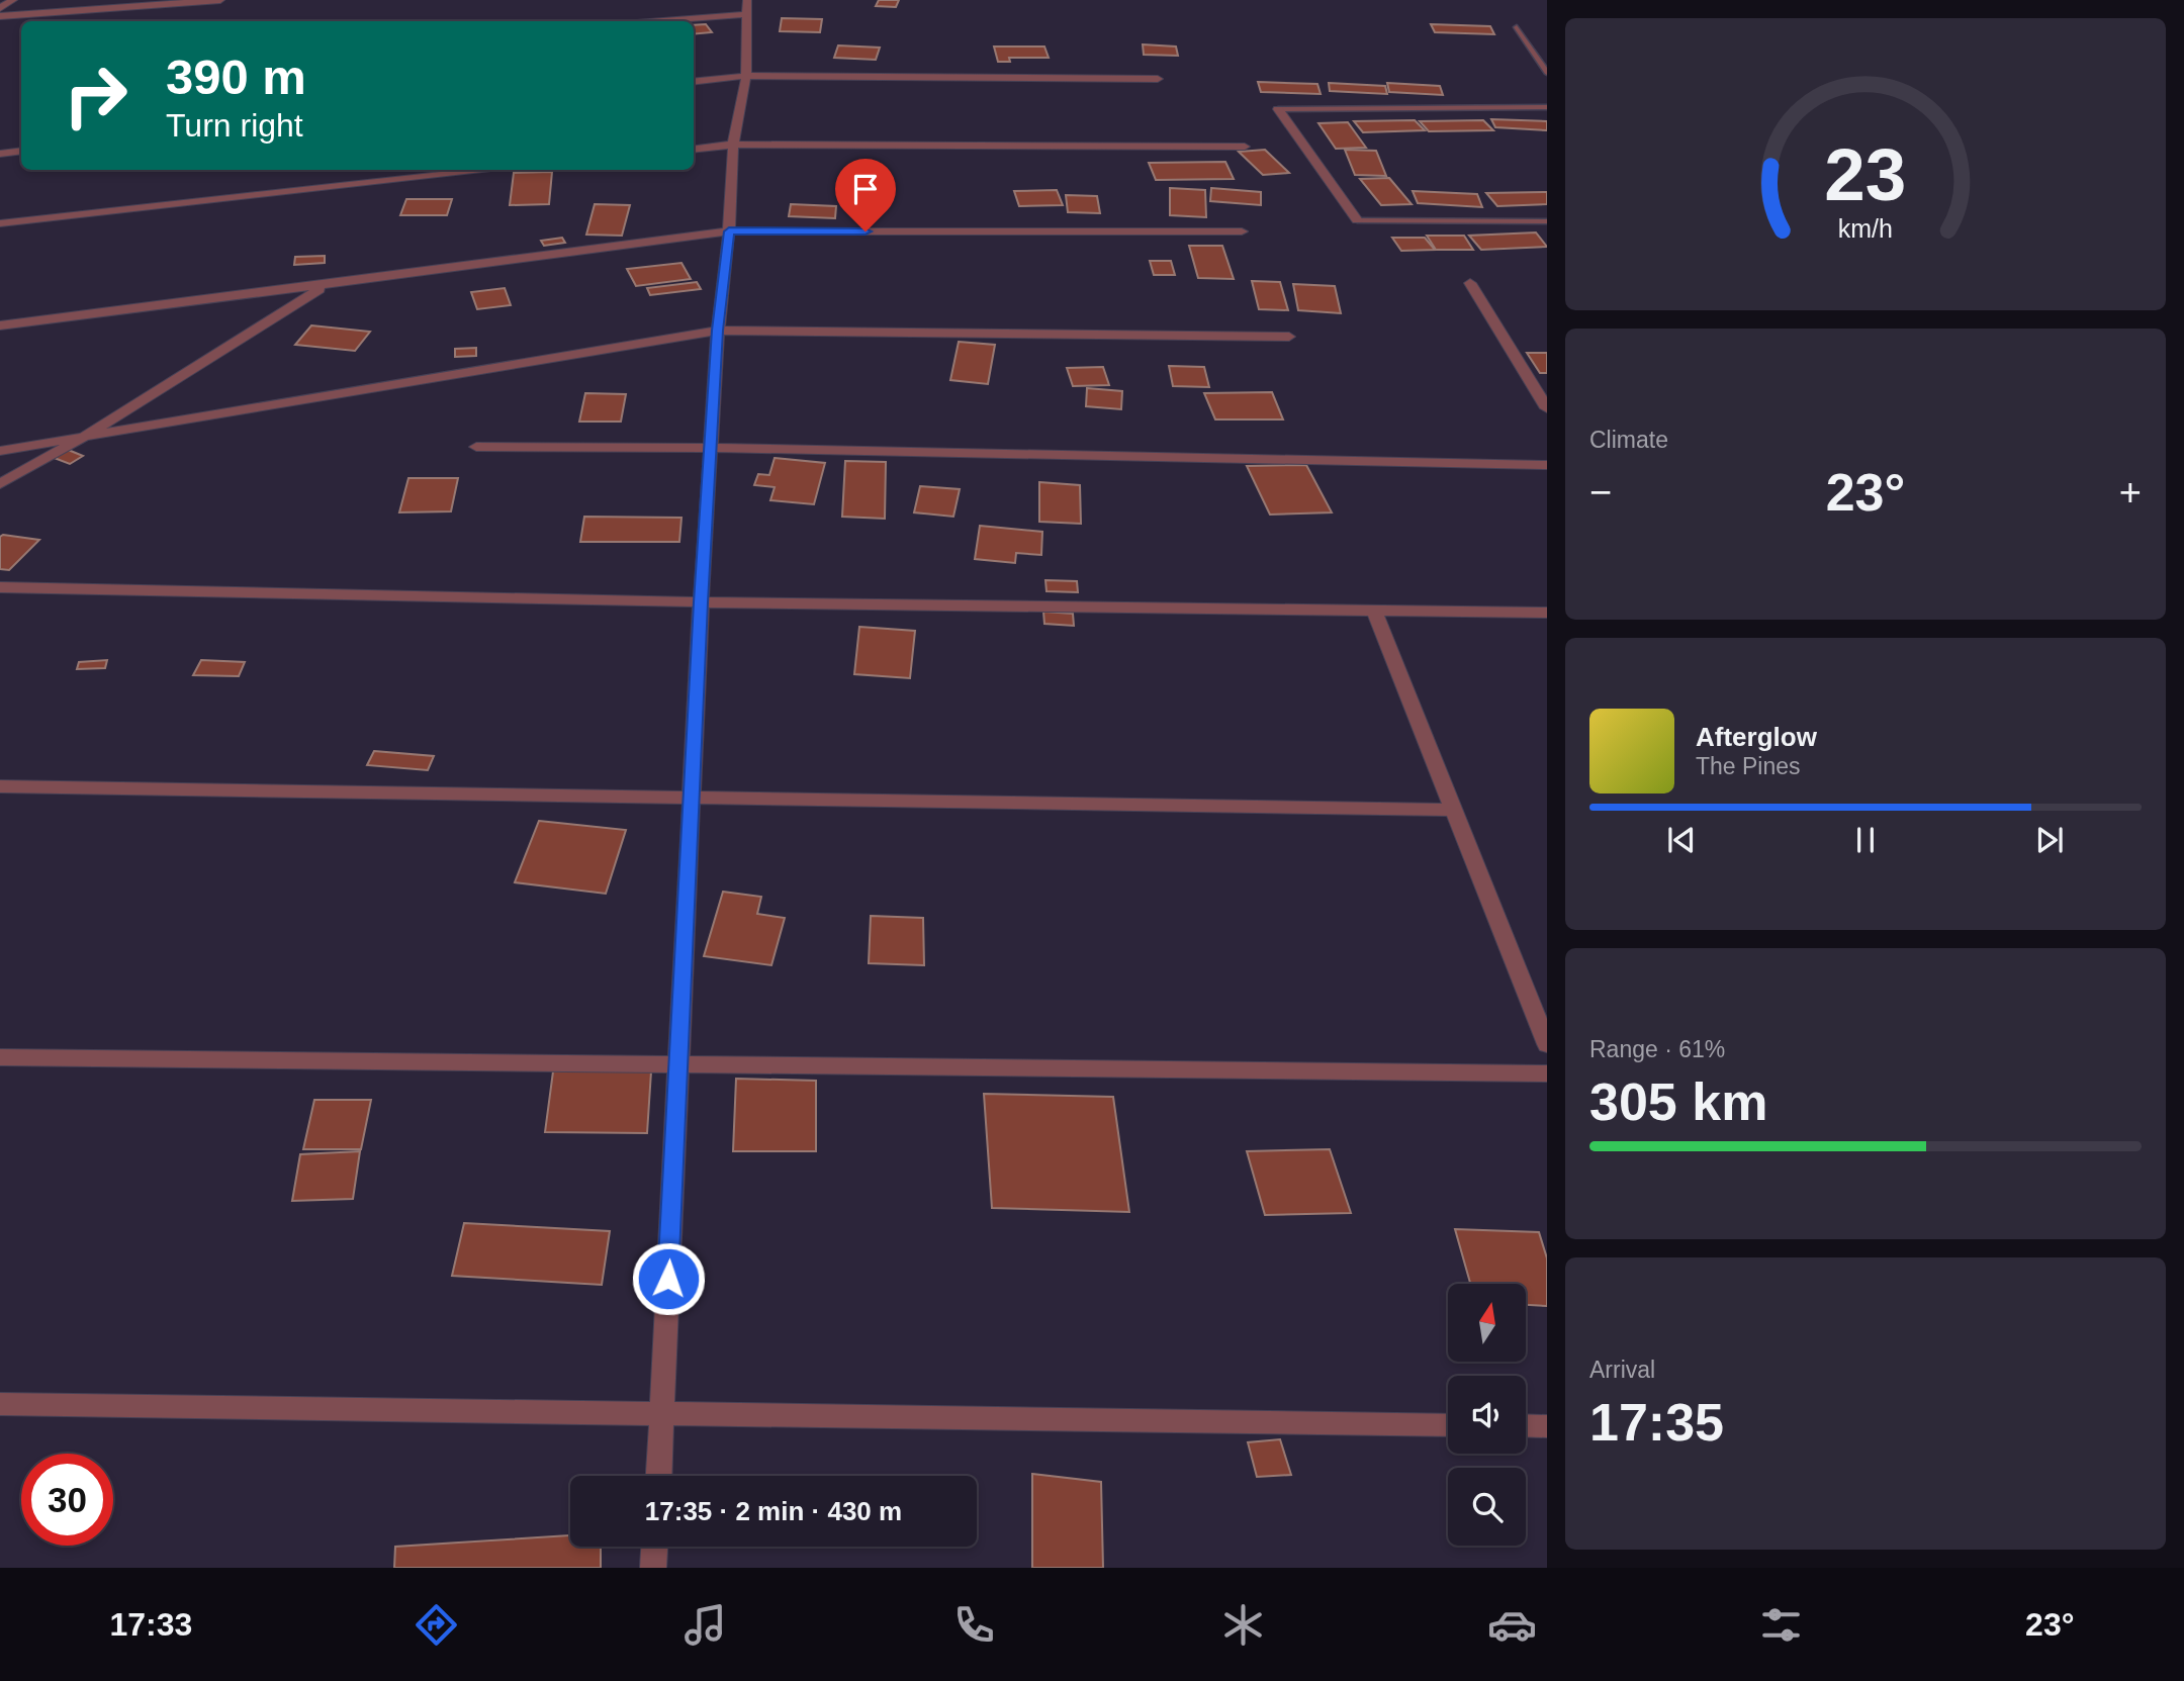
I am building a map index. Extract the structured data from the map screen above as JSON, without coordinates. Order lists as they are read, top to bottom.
{
  "north": "top",
  "page": {
    "turn": ["390 m", "Turn right"],
    "tile": [
      "Climate",
      ["Range · 61%", "305 km"],
      ["Arrival", "17:35"]
    ],
    "heat": ["−", "23°", "+"],
    "song": ["Afterglow", "The Pines"],
    "limit": "30",
    "trip": "17:35 · 2 min · 430 m",
    "tabs": ["17:33", "23°"],
    "gauge": ["23", "km/h"]
  }
}
